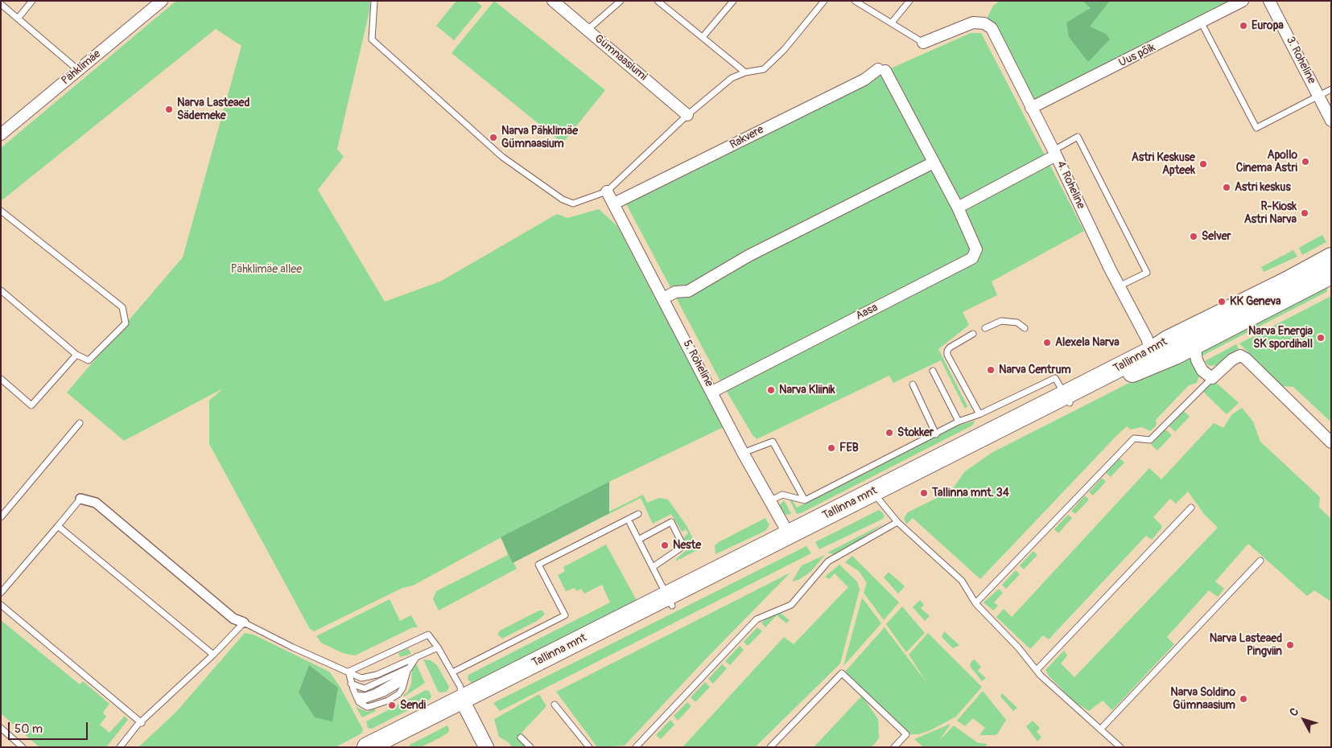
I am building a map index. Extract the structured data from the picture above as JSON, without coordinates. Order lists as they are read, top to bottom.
{
  "streets": {
    "highway": ["Tallinna mnt"],
    "street": [
      "Uus põik",
      "Gümnaasiumi",
      "3. Roheline",
      "Pähklimäe",
      "Rakvere",
      "4. Roheline",
      "Aasa",
      "5. Roheline"
    ]
  },
  "crossings": [
    ["Uus põik", "4. Roheline"],
    ["Rakvere", "Aasa"],
    ["Rakvere", "5. Roheline"],
    ["4. Roheline", "Tallinna mnt"],
    ["Aasa", "5. Roheline"],
    ["Tallinna mnt", "5. Roheline"]
  ],
  "parks": ["Pähklimäe allee"],
  "places": [
    "Europa",
    "Narva Lasteaed Sädemeke",
    "Narva Pähklimäe Gümnaasium",
    "Apollo Cinema Astri",
    "Astri Keskuse Apteek",
    "Astri keskus",
    "R-Kiosk Astri Narva",
    "Selver",
    "KK Geneva",
    "Narva Energia SK spordihall",
    "Alexela Narva",
    "Narva Centrum",
    "Narva Kliinik",
    "Stokker",
    "FEB",
    "Tallinna mnt. 34",
    "Neste",
    "Narva Lasteaed Pingviin",
    "Narva Soldino Gümnaasium",
    "Sendi"
  ],
  "scale_bar": "50 m",
  "north": "top left"
}
